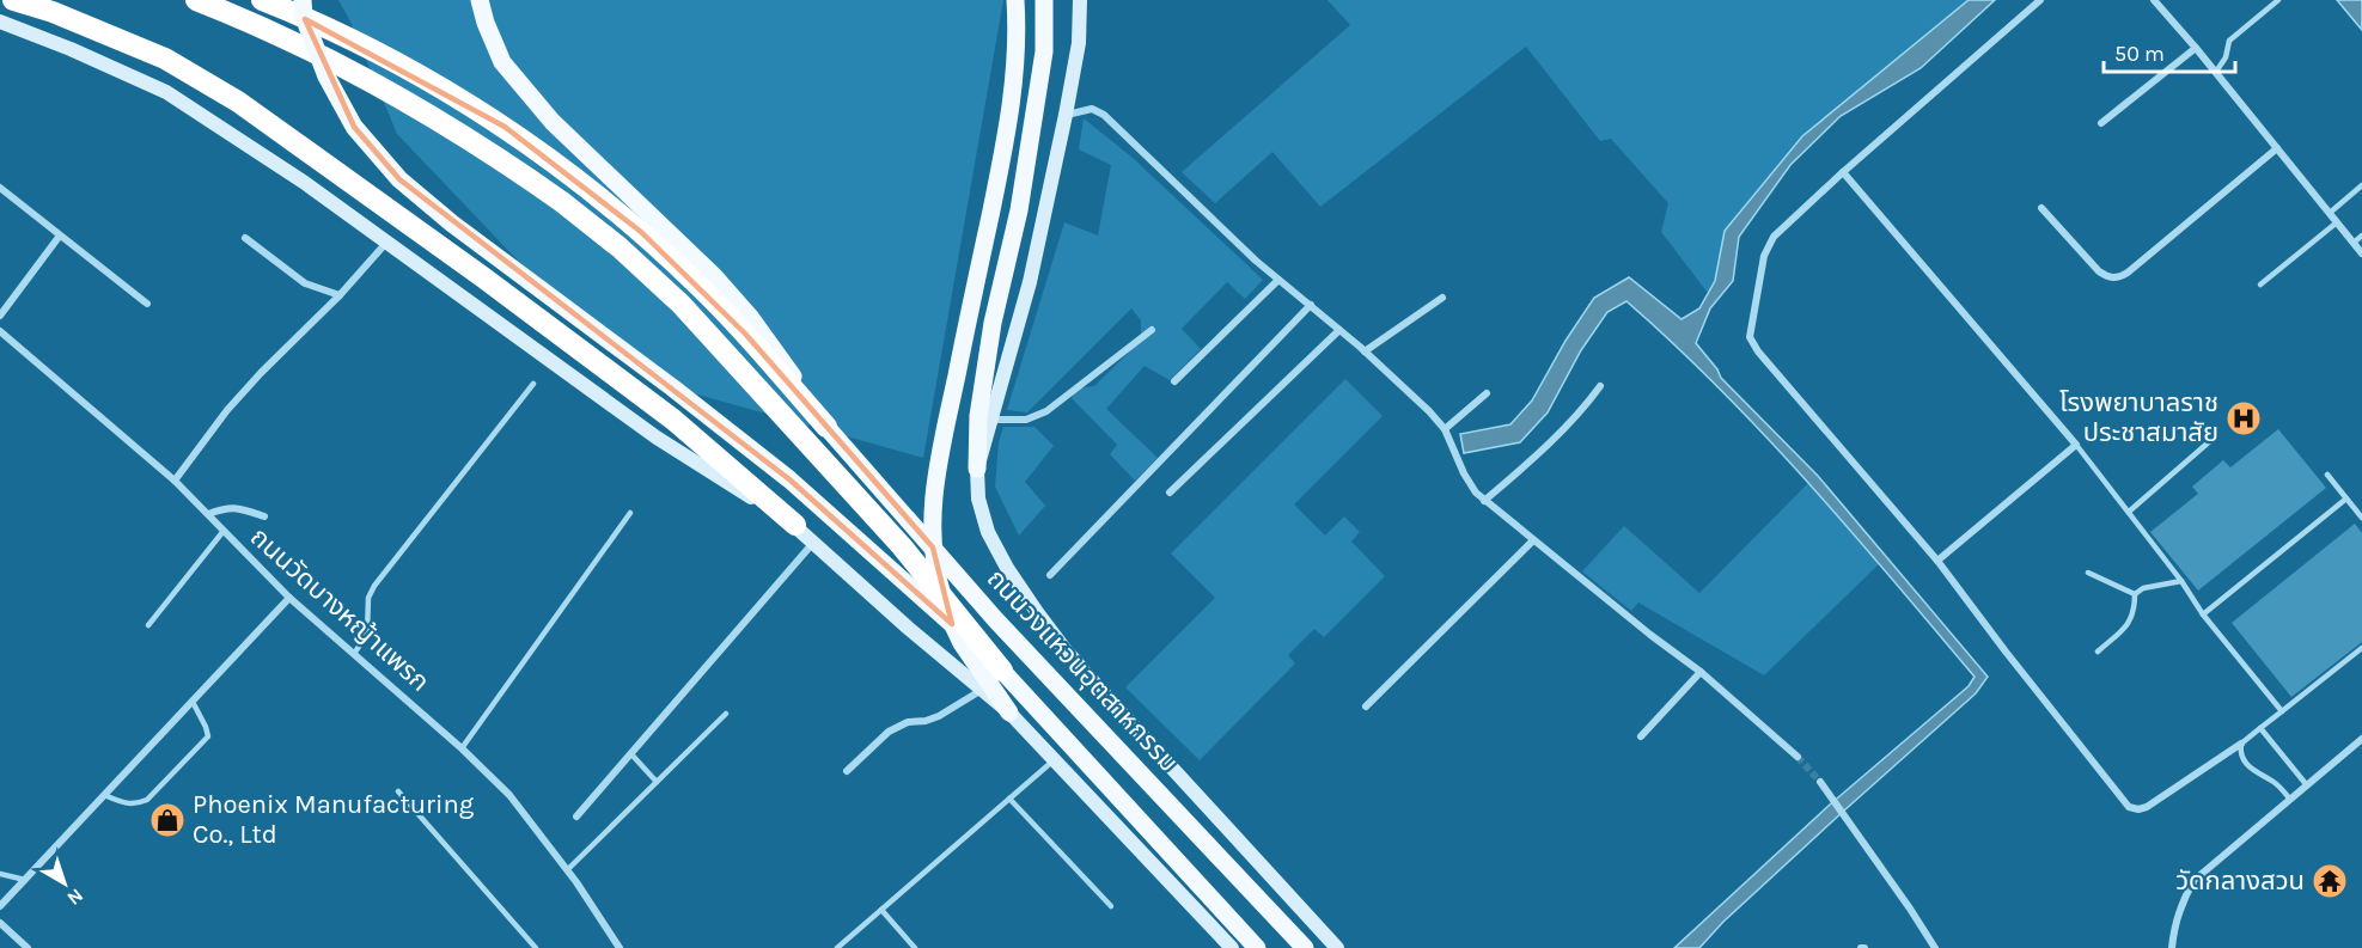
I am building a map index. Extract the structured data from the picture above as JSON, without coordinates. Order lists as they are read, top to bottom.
{
  "streets": {
    "main road": ["ถนนวงแหวนอุตสาหกรรม"],
    "street": ["ถนนวัดบางหญ้าแพรก"]
  },
  "places": {
    "hospital": ["โรงพยาบาลราช ประชาสมาสัย"],
    "shop": ["Phoenix Manufacturing Co., Ltd"],
    "temple": ["วัดกลางสวน"]
  },
  "scale_bar": "50 m",
  "north": "bottom right"
}
